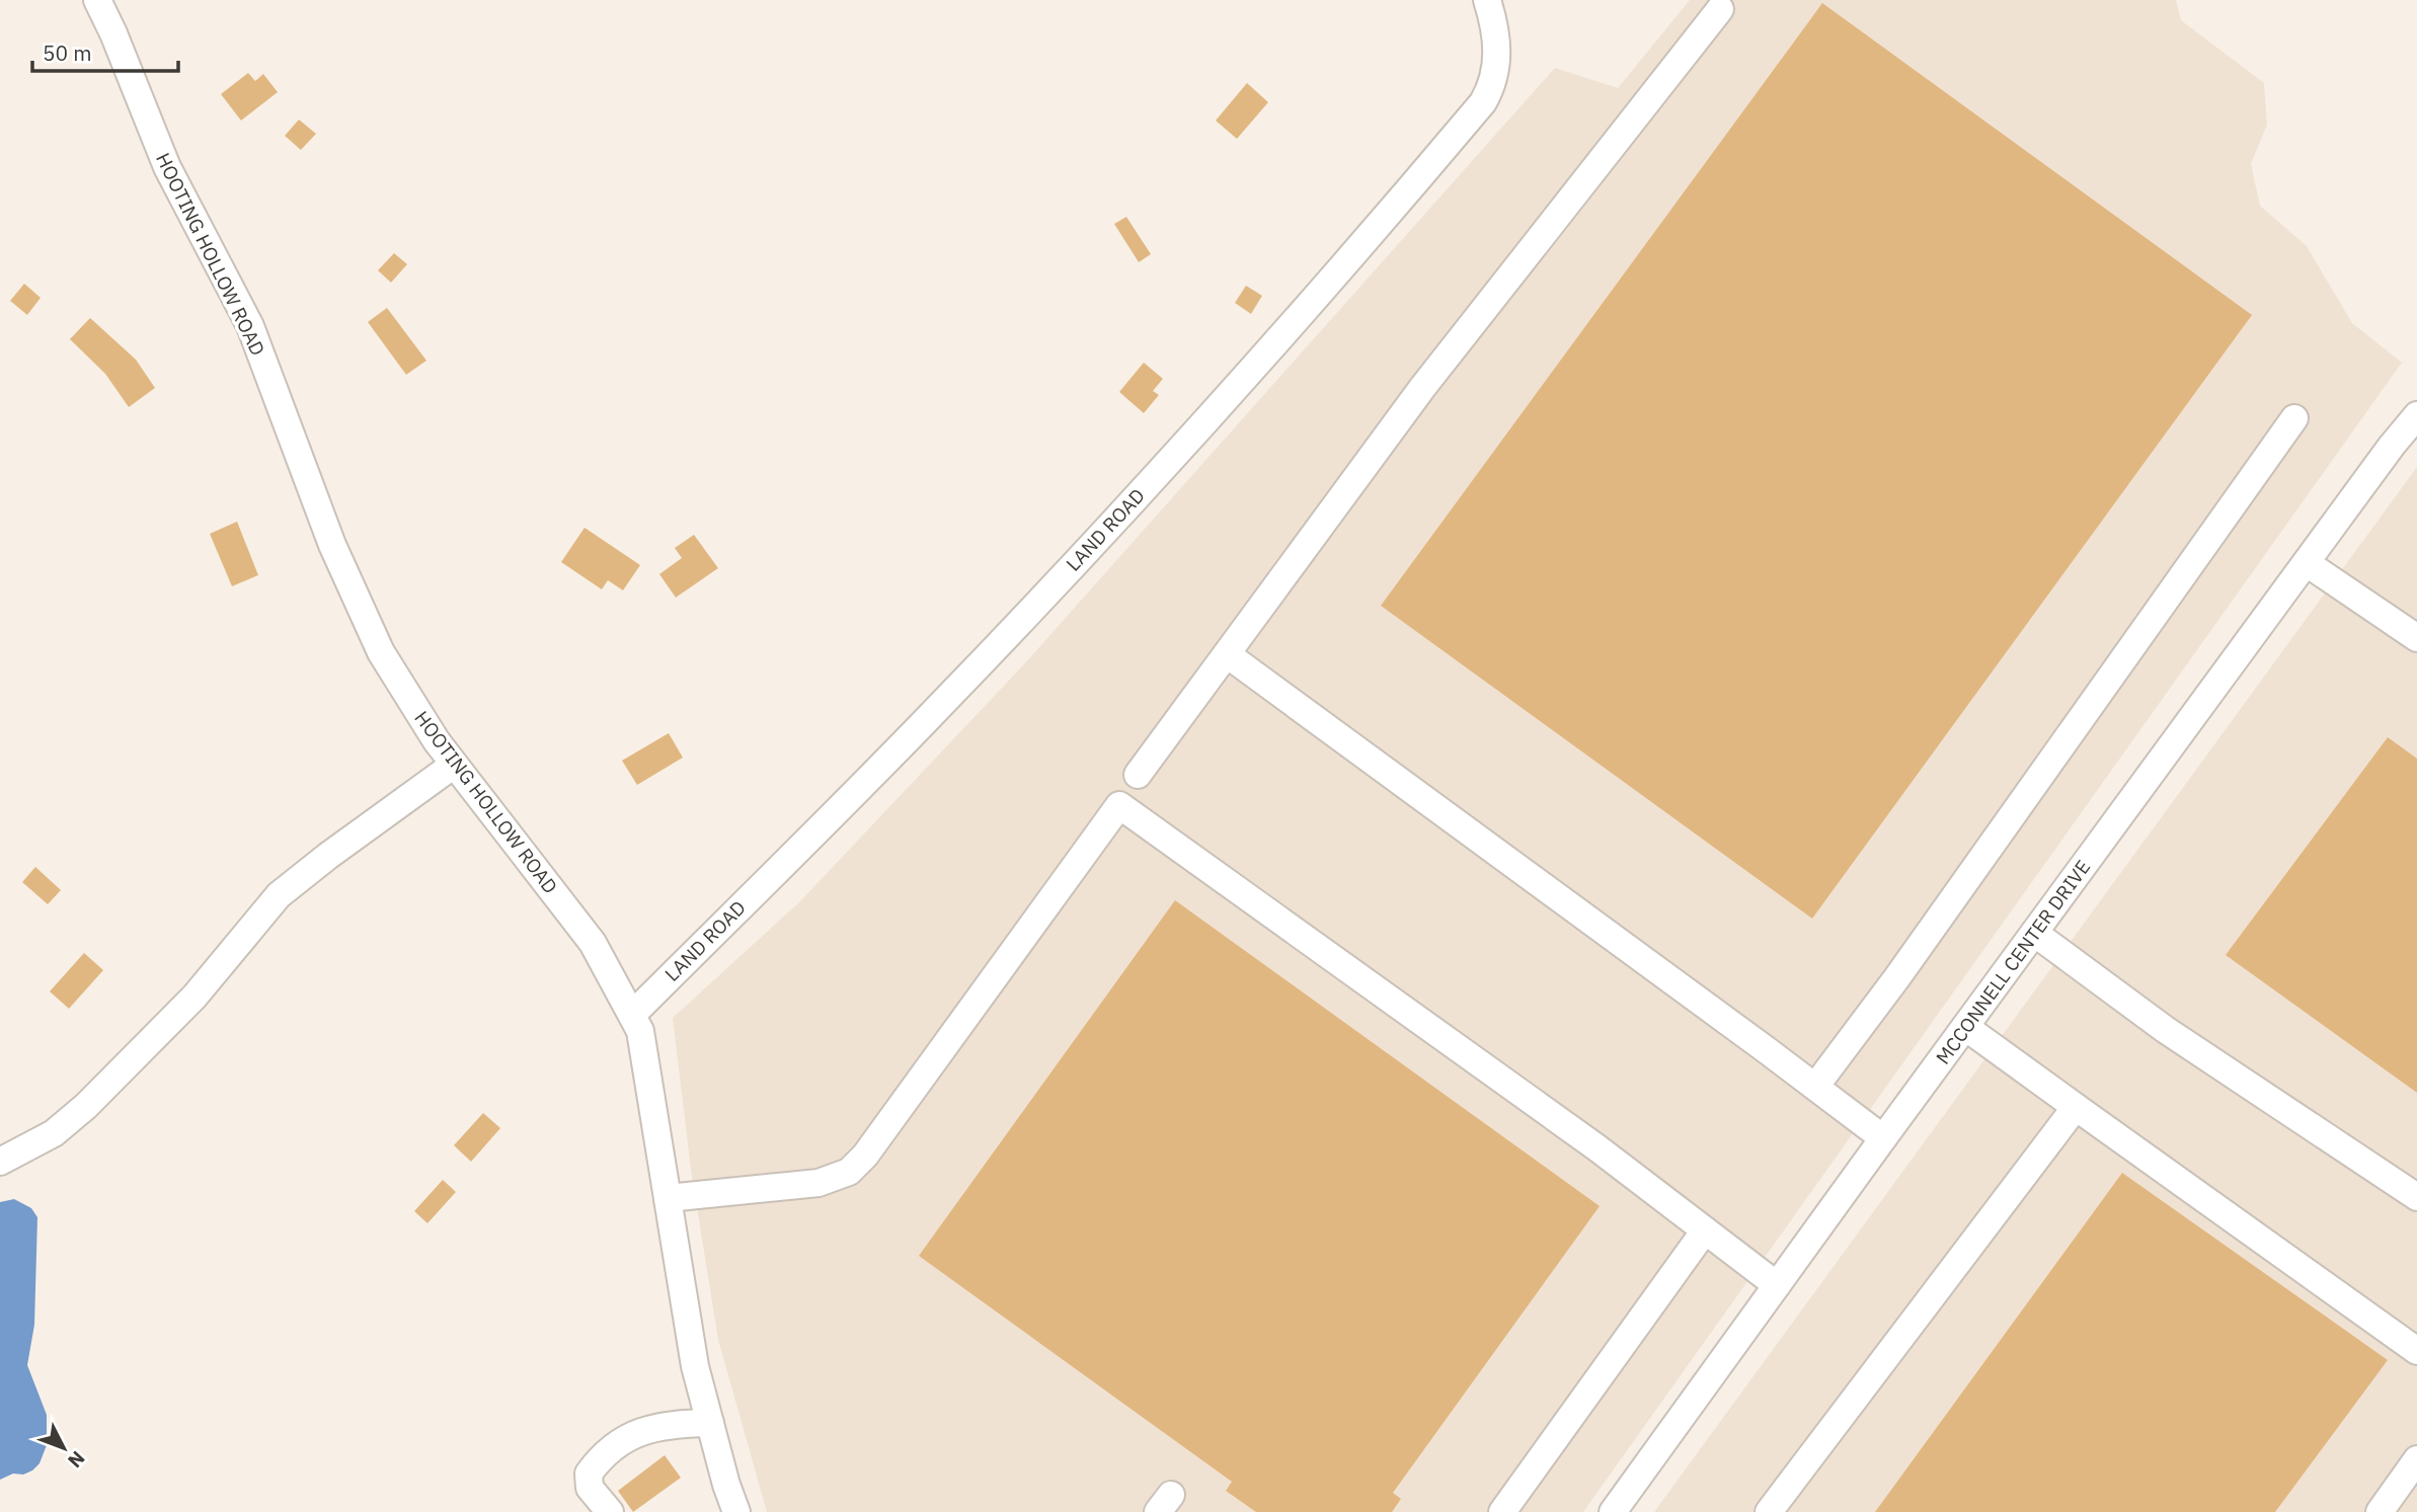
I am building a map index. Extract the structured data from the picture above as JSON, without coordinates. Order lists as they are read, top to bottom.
{
  "streets": {
    "street": ["HOOTING HOLLOW ROAD", "LAND ROAD", "MCCONNELL CENTER DRIVE"]
  },
  "crossings": [
    ["HOOTING HOLLOW ROAD", "LAND ROAD"]
  ],
  "scale_bar": "50 m",
  "north": "bottom right"
}
